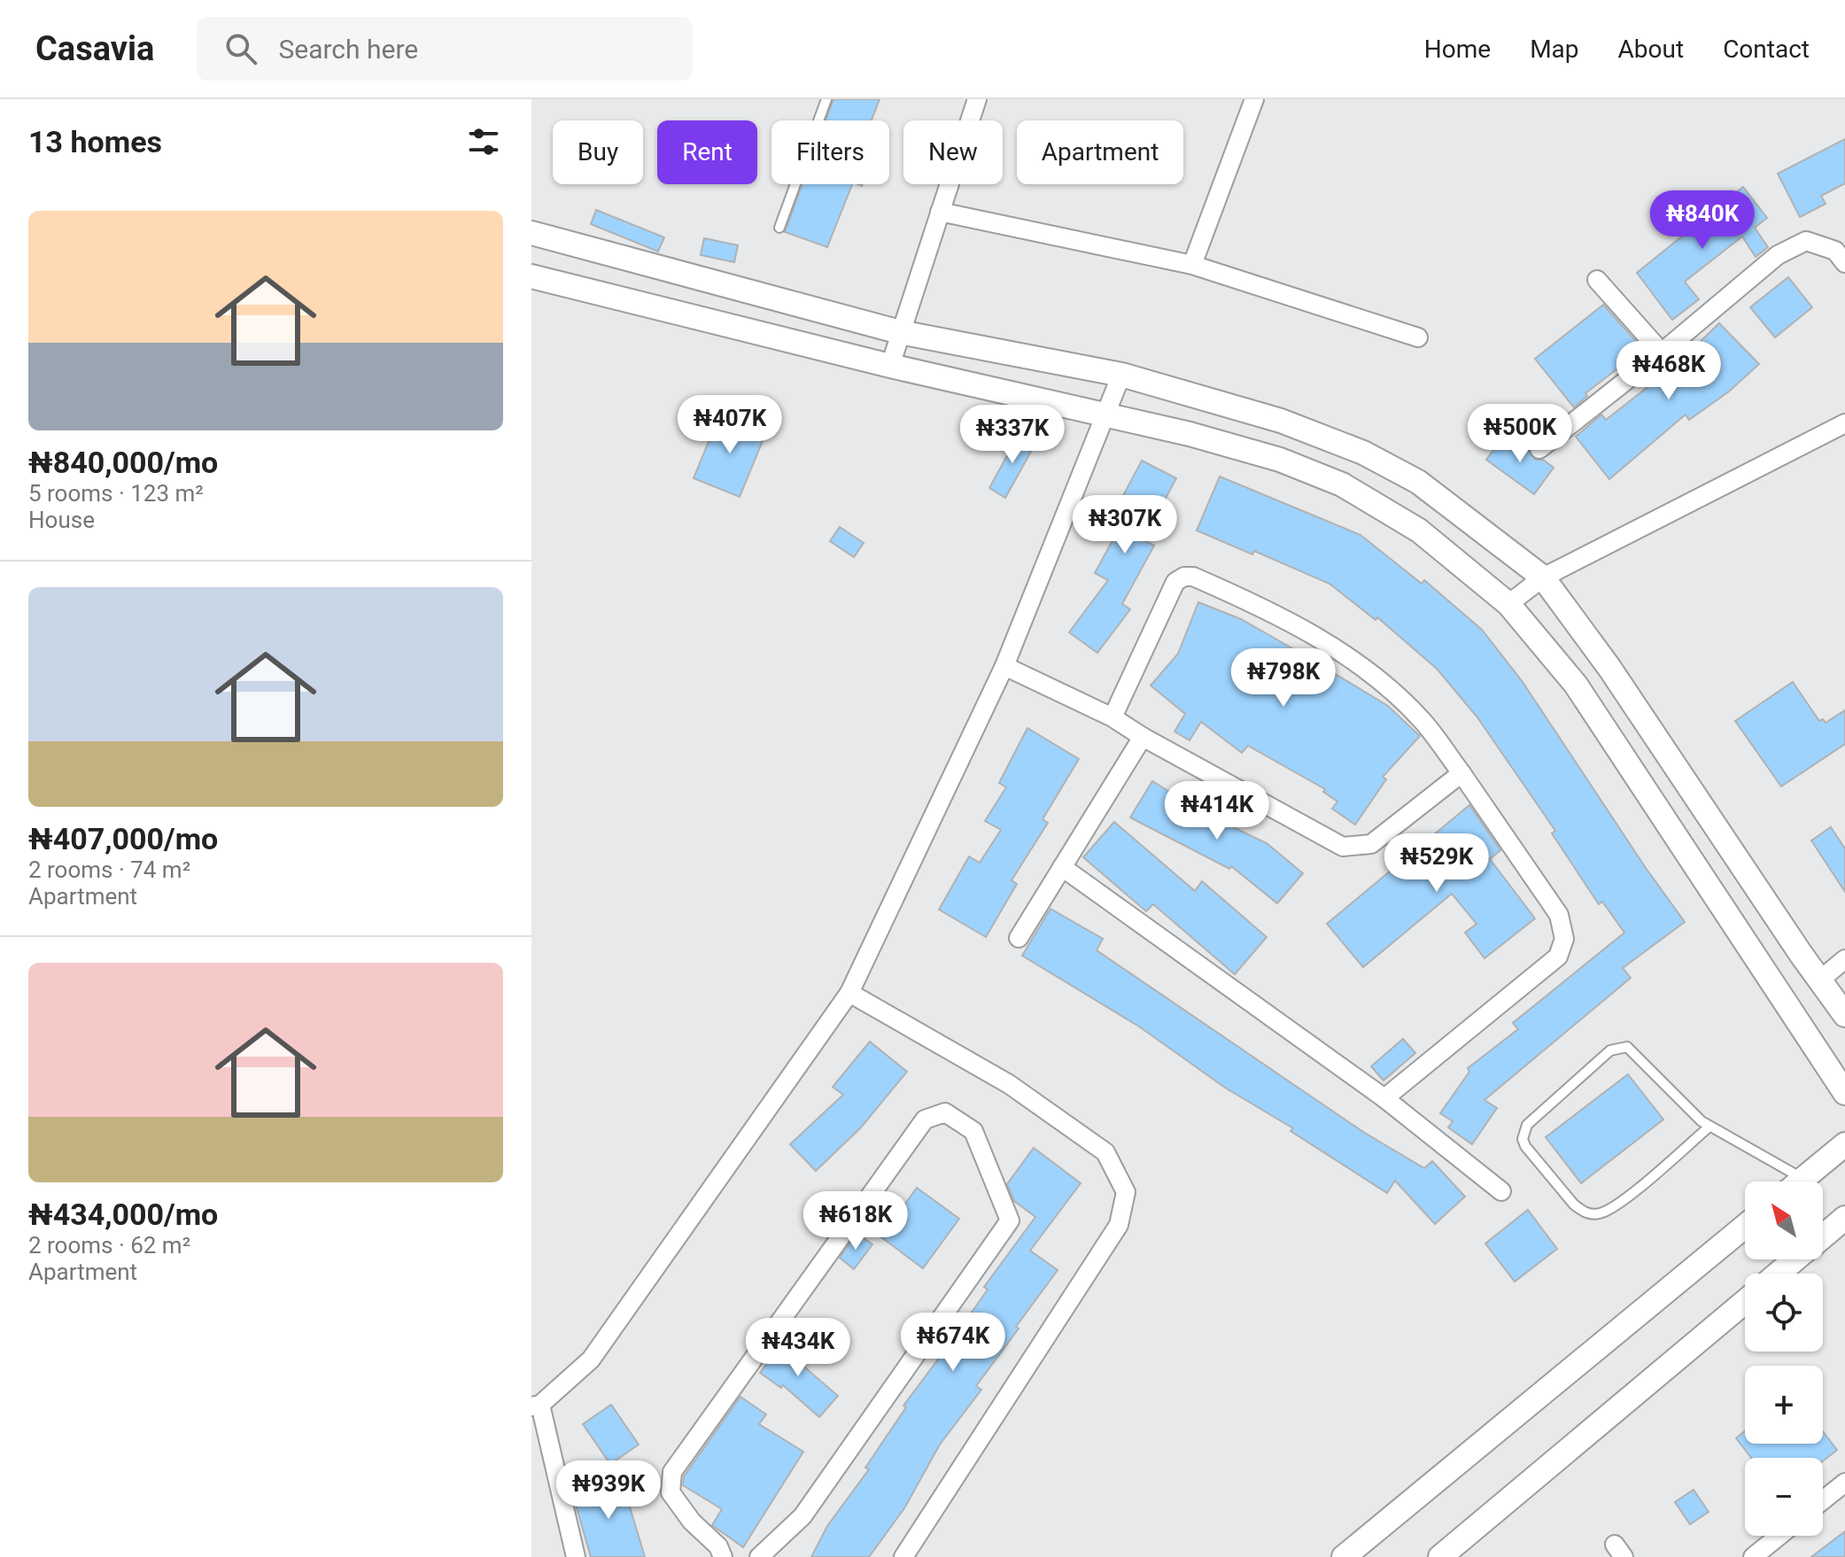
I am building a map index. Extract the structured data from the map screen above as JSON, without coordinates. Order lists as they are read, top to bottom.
{
  "north": "top left",
  "page": {
    "header": "Casavia",
    "search": "Search here",
    "nav": [
      "Home",
      "Map",
      "About",
      "Contact"
    ],
    "heading": "13 homes",
    "chip": [
      "Buy",
      "Rent",
      "Filters",
      "New",
      "Apartment"
    ],
    "list": [
      {
        "name": "₦840,000/mo",
        "note": "5 rooms · 123 m² · House"
      },
      {
        "name": "₦407,000/mo",
        "note": "2 rooms · 74 m² · Apartment"
      },
      {
        "name": "₦434,000/mo",
        "note": "2 rooms · 62 m² · Apartment"
      }
    ],
    "price": [
      "₦840K",
      "₦468K",
      "₦407K",
      "₦500K",
      "₦337K",
      "₦307K",
      "₦798K",
      "₦414K",
      "₦529K",
      "₦618K",
      "₦674K",
      "₦434K",
      "₦939K"
    ],
    "map_buttons": ["+", "−"]
  }
}
